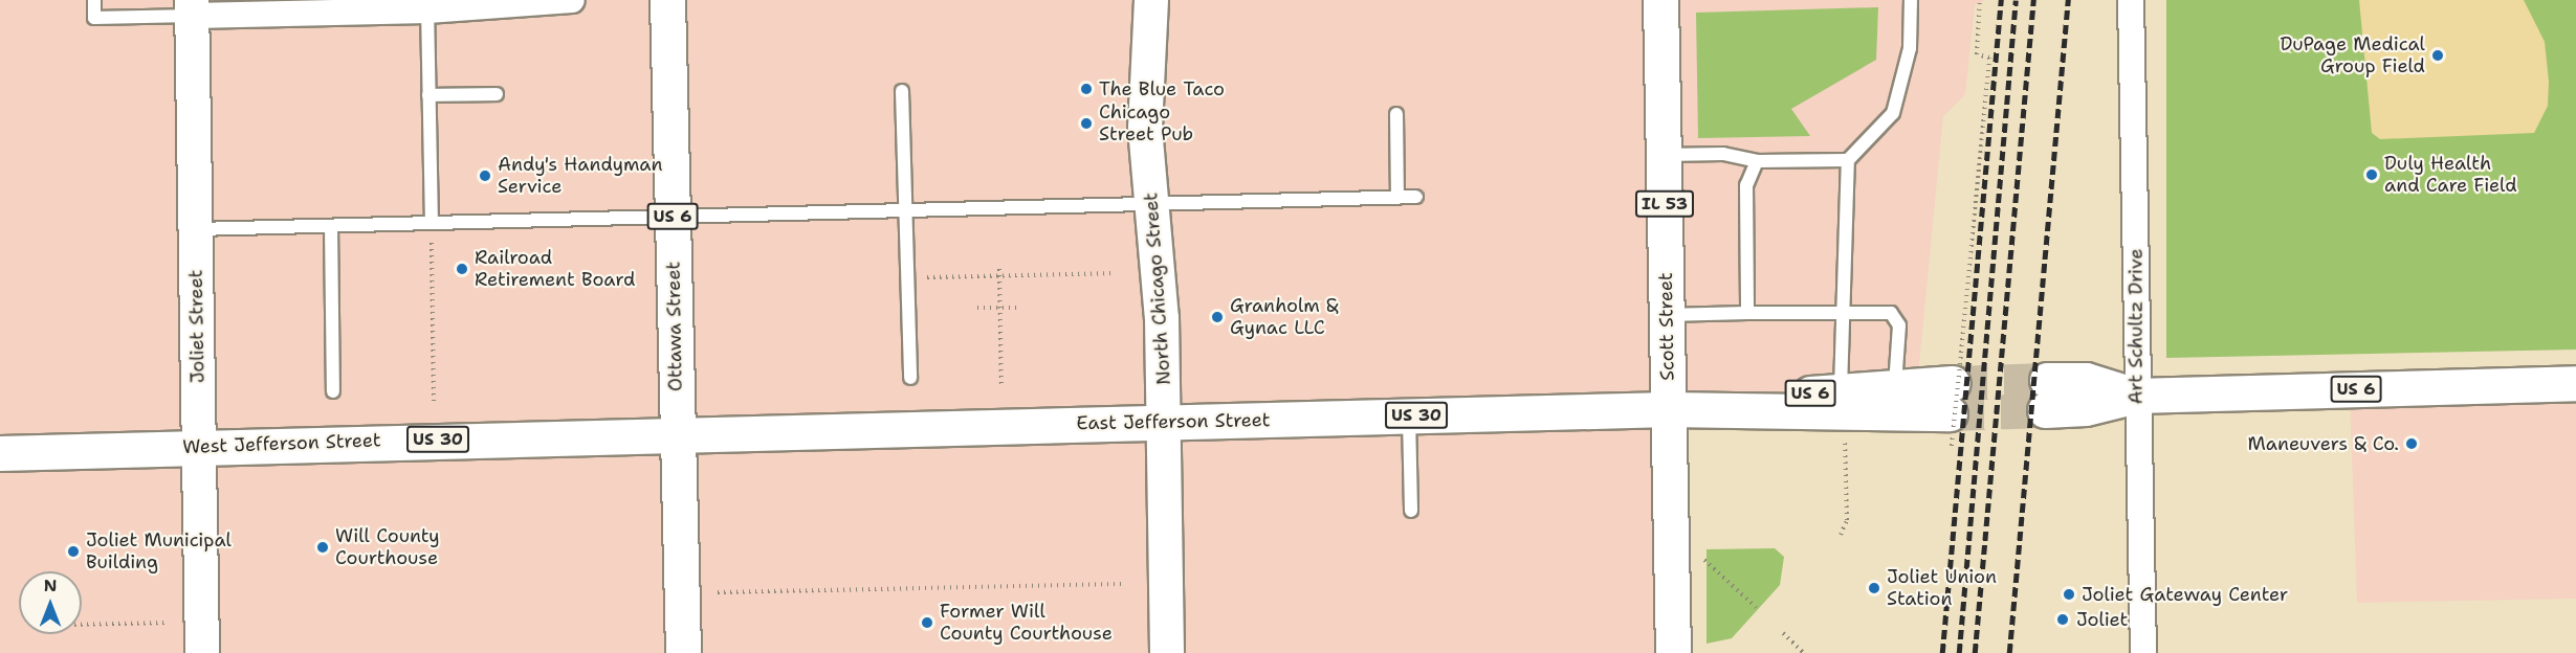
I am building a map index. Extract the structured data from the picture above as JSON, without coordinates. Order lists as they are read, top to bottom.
{
  "streets": {
    "main road": [
      "IL 53",
      "US 6",
      "Ottawa Street",
      "Scott Street",
      "US 30",
      "East Jefferson Street",
      "West Jefferson Street"
    ],
    "street": ["North Chicago Street", "Joliet Street", "Art Schultz Drive"]
  },
  "crossings": [
    ["US 6", "Art Schultz Drive"],
    ["North Chicago Street", "East Jefferson Street"],
    ["Joliet Street", "West Jefferson Street"],
    ["Ottawa Street", "East Jefferson Street"],
    ["Ottawa Street", "West Jefferson Street"],
    ["Scott Street", "East Jefferson Street"],
    ["East Jefferson Street", "West Jefferson Street"]
  ],
  "places": [
    "DuPage Medical Group Field",
    "The Blue Taco",
    "Chicago Street Pub",
    "Duly Health and Care Field",
    "Andy's Handyman Service",
    "Railroad Retirement Board",
    "Granholm & Gynac LLC",
    "Maneuvers & Co.",
    "Will County Courthouse",
    "Joliet Municipal Building",
    "Joliet Union Station",
    "Joliet Gateway Center",
    "Joliet",
    "Former Will County Courthouse"
  ],
  "north": "top"
}
